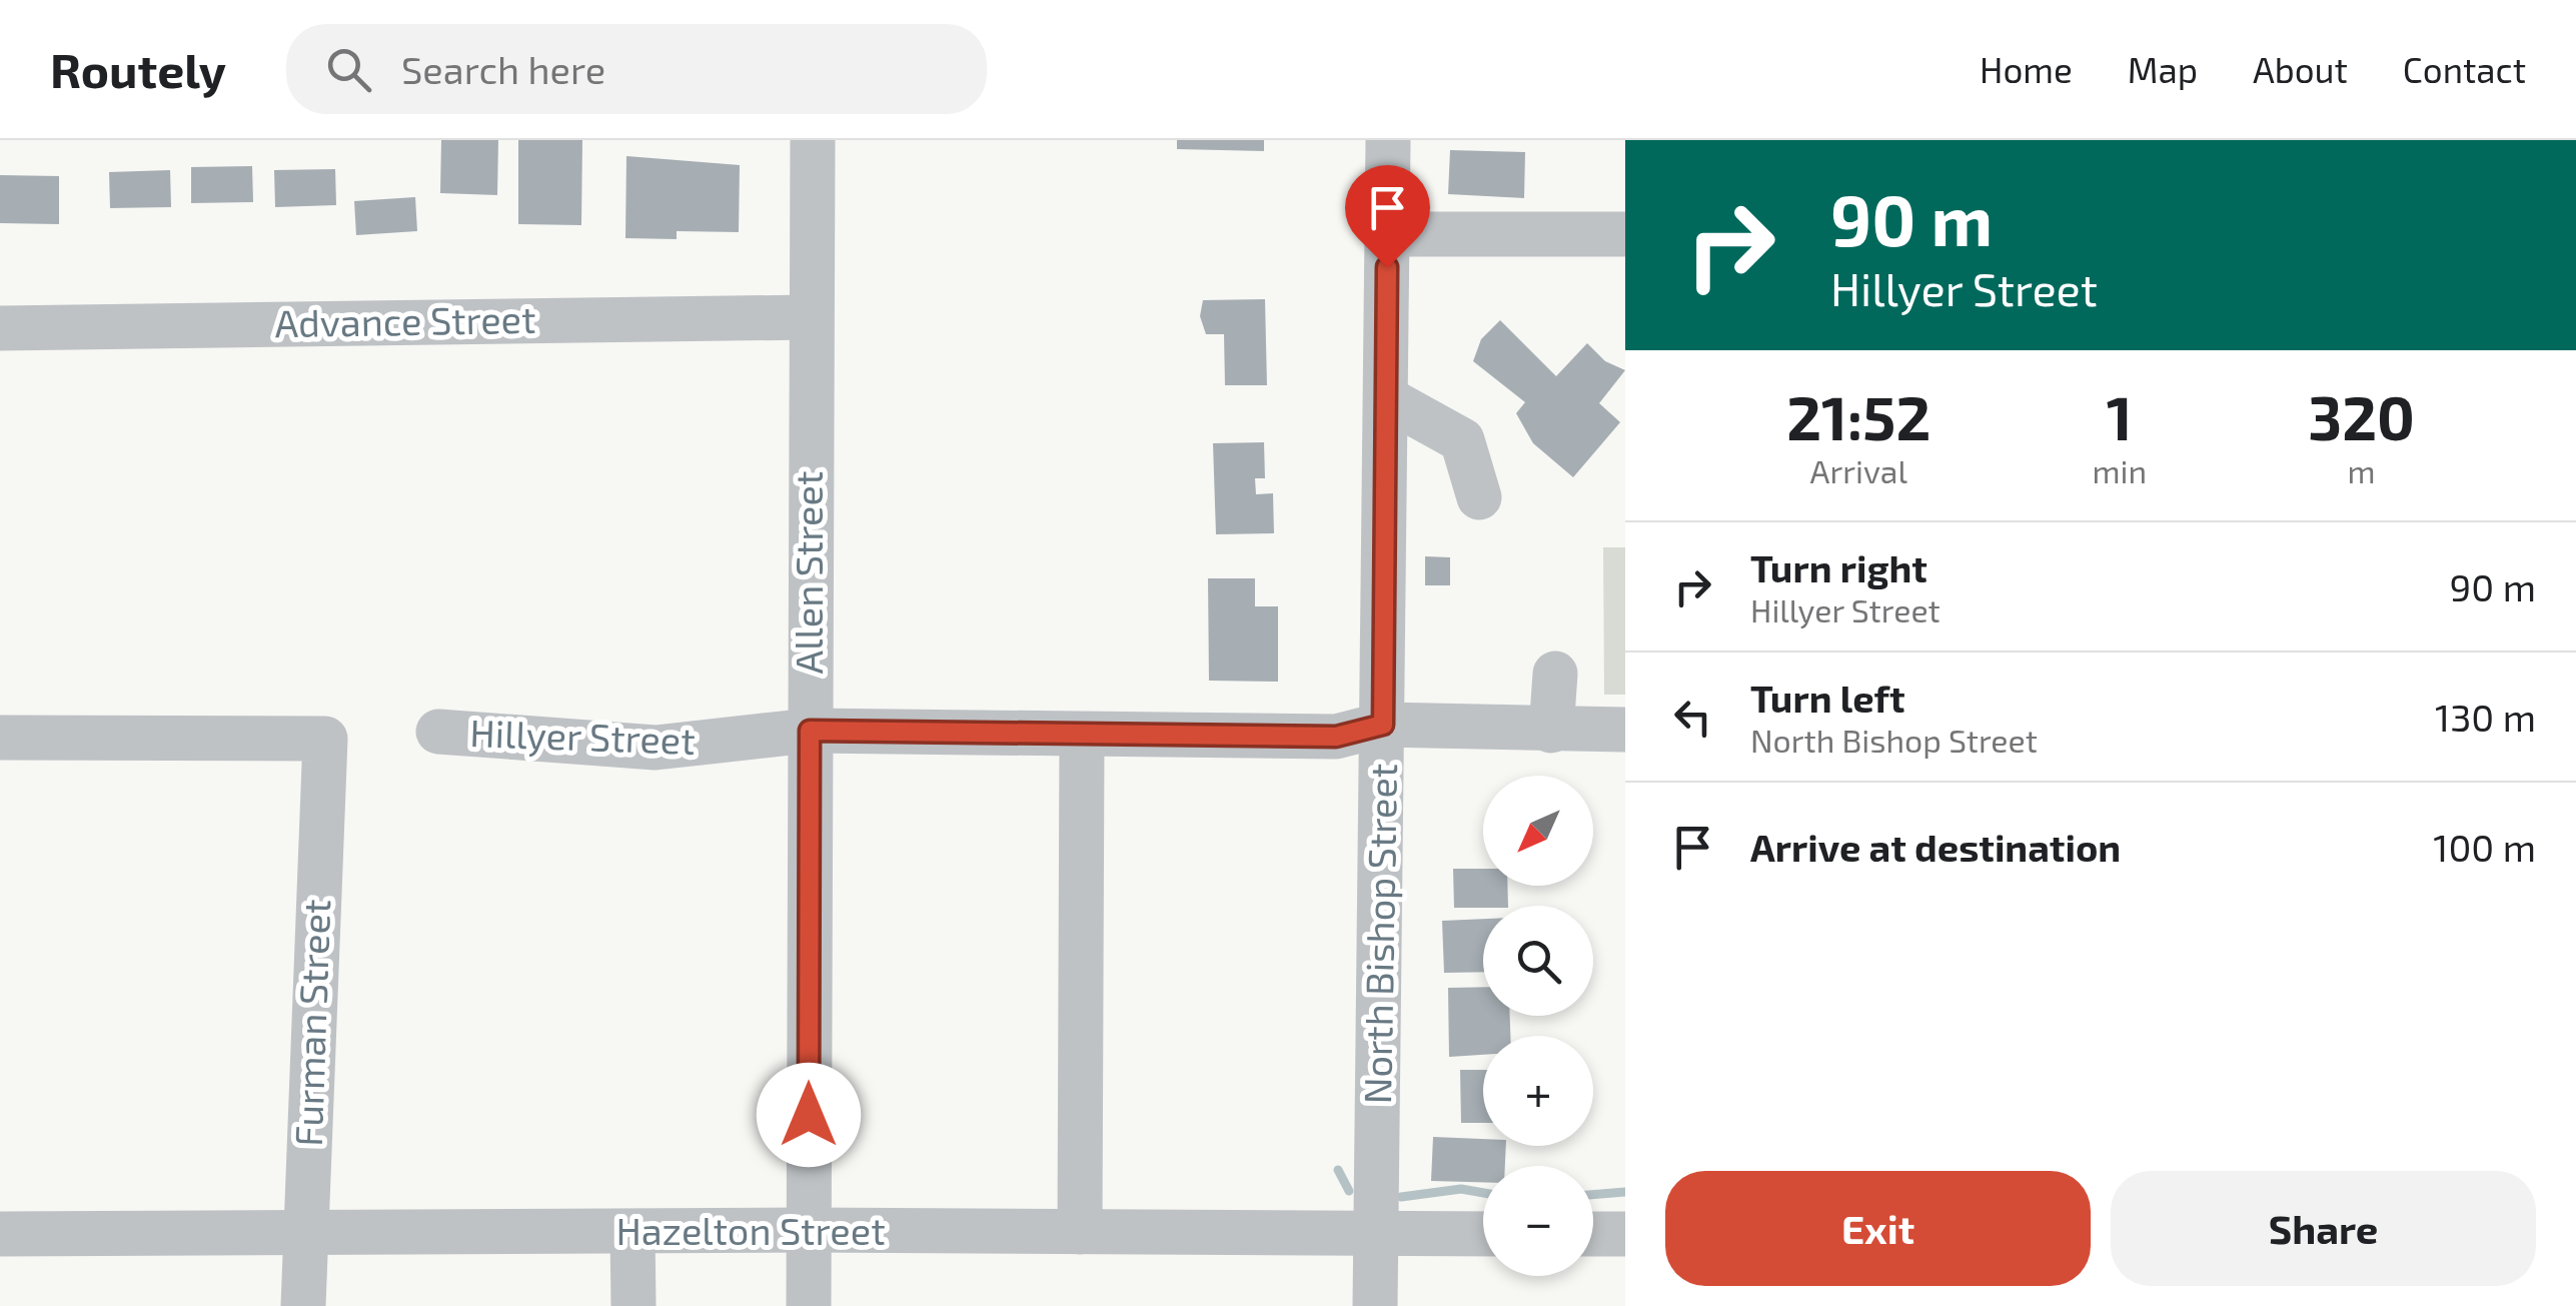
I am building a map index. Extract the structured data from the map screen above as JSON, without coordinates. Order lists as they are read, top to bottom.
{
  "streets": {
    "street": [
      "Advance Street",
      "Allen Street",
      "Hillyer Street",
      "North Bishop Street",
      "Furman Street",
      "Hazelton Street"
    ]
  },
  "crossings": [
    ["Advance Street", "Allen Street"],
    ["Allen Street", "Hillyer Street"],
    ["Allen Street", "Hazelton Street"],
    ["Hillyer Street", "North Bishop Street"],
    ["North Bishop Street", "Hazelton Street"],
    ["Furman Street", "Hazelton Street"]
  ],
  "north": "bottom left",
  "page": {
    "header": "Routely",
    "search": "Search here",
    "nav": [
      "Home",
      "Map",
      "About",
      "Contact"
    ],
    "turn": ["90 m", "Hillyer Street"],
    "eta": [
      "21:52",
      "Arrival",
      "1",
      "min",
      "320",
      "m"
    ],
    "list": [
      {
        "name": "Turn right",
        "note": "Hillyer Street",
        "value": "90 m"
      },
      {
        "name": "Turn left",
        "note": "North Bishop Street",
        "value": "130 m"
      },
      {
        "name": "Arrive at destination",
        "value": "100 m"
      }
    ],
    "map_buttons": ["+", "−"],
    "buttons": ["Exit", "Share"]
  }
}
